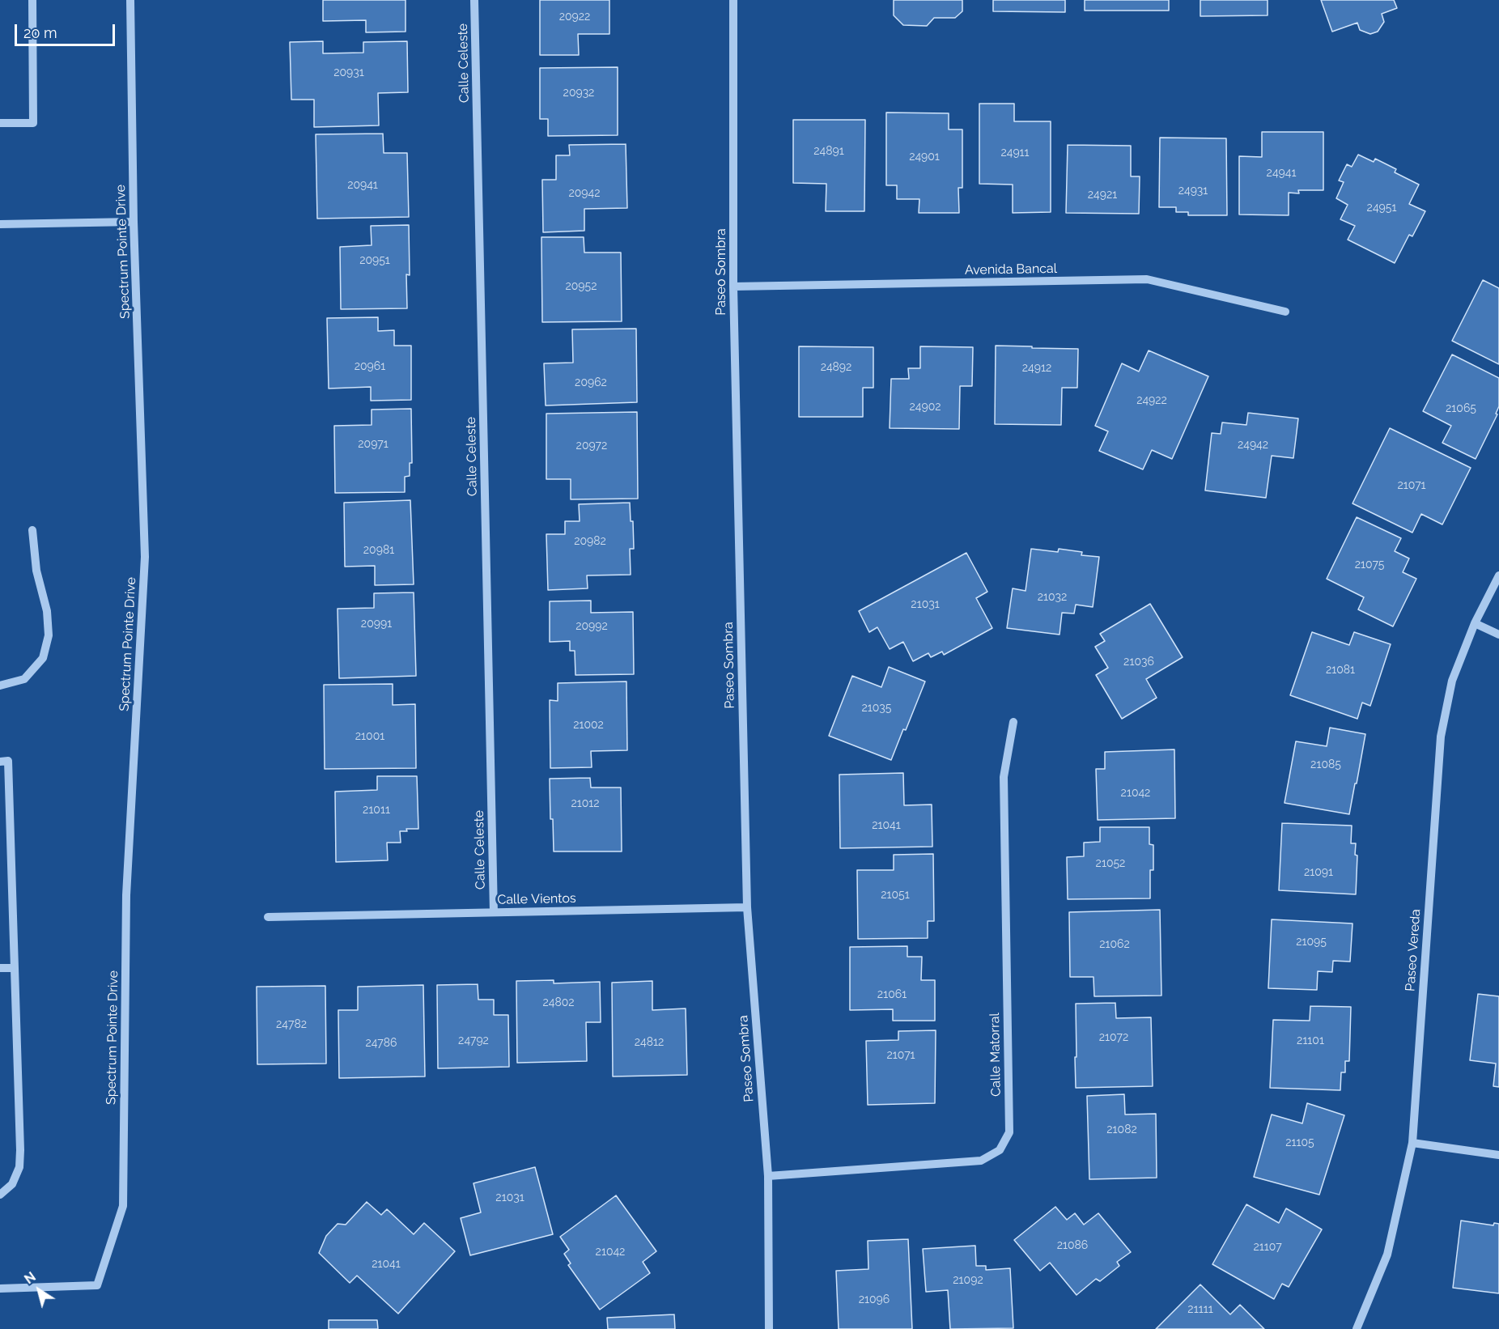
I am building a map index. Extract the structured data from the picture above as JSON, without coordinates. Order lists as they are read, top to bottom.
{
  "streets": {
    "street": [
      "Calle Celeste",
      "Spectrum Pointe Drive",
      "Avenida Bancal",
      "Paseo Sombra",
      "Calle Vientos",
      "Paseo Vereda",
      "Calle Matorral"
    ]
  },
  "crossings": [
    ["Calle Celeste", "Calle Vientos"],
    ["Avenida Bancal", "Paseo Sombra"],
    ["Paseo Sombra", "Calle Vientos"],
    ["Paseo Sombra", "Calle Matorral"]
  ],
  "house_numbers": [
    "20922",
    "20931",
    "20932",
    "24891",
    "24911",
    "24901",
    "24941",
    "20941",
    "24931",
    "20942",
    "24921",
    "24951",
    "20951",
    "20952",
    "20961",
    "24892",
    "24912",
    "20962",
    "24922",
    "24902",
    "21065",
    "20971",
    "24942",
    "20972",
    "21071",
    "20982",
    "20981",
    "21075",
    "21032",
    "21031",
    "20991",
    "20992",
    "21036",
    "21081",
    "21035",
    "21002",
    "21001",
    "21085",
    "21042",
    "21012",
    "21011",
    "21041",
    "21052",
    "21091",
    "21051",
    "21095",
    "21062",
    "21061",
    "24802",
    "24782",
    "21072",
    "24792",
    "21101",
    "24812",
    "24786",
    "21071",
    "21082",
    "21105",
    "21031",
    "21086",
    "21107",
    "21042",
    "21041",
    "21092",
    "21096",
    "21111"
  ],
  "scale_bar": "20 m",
  "north": "top left"
}
